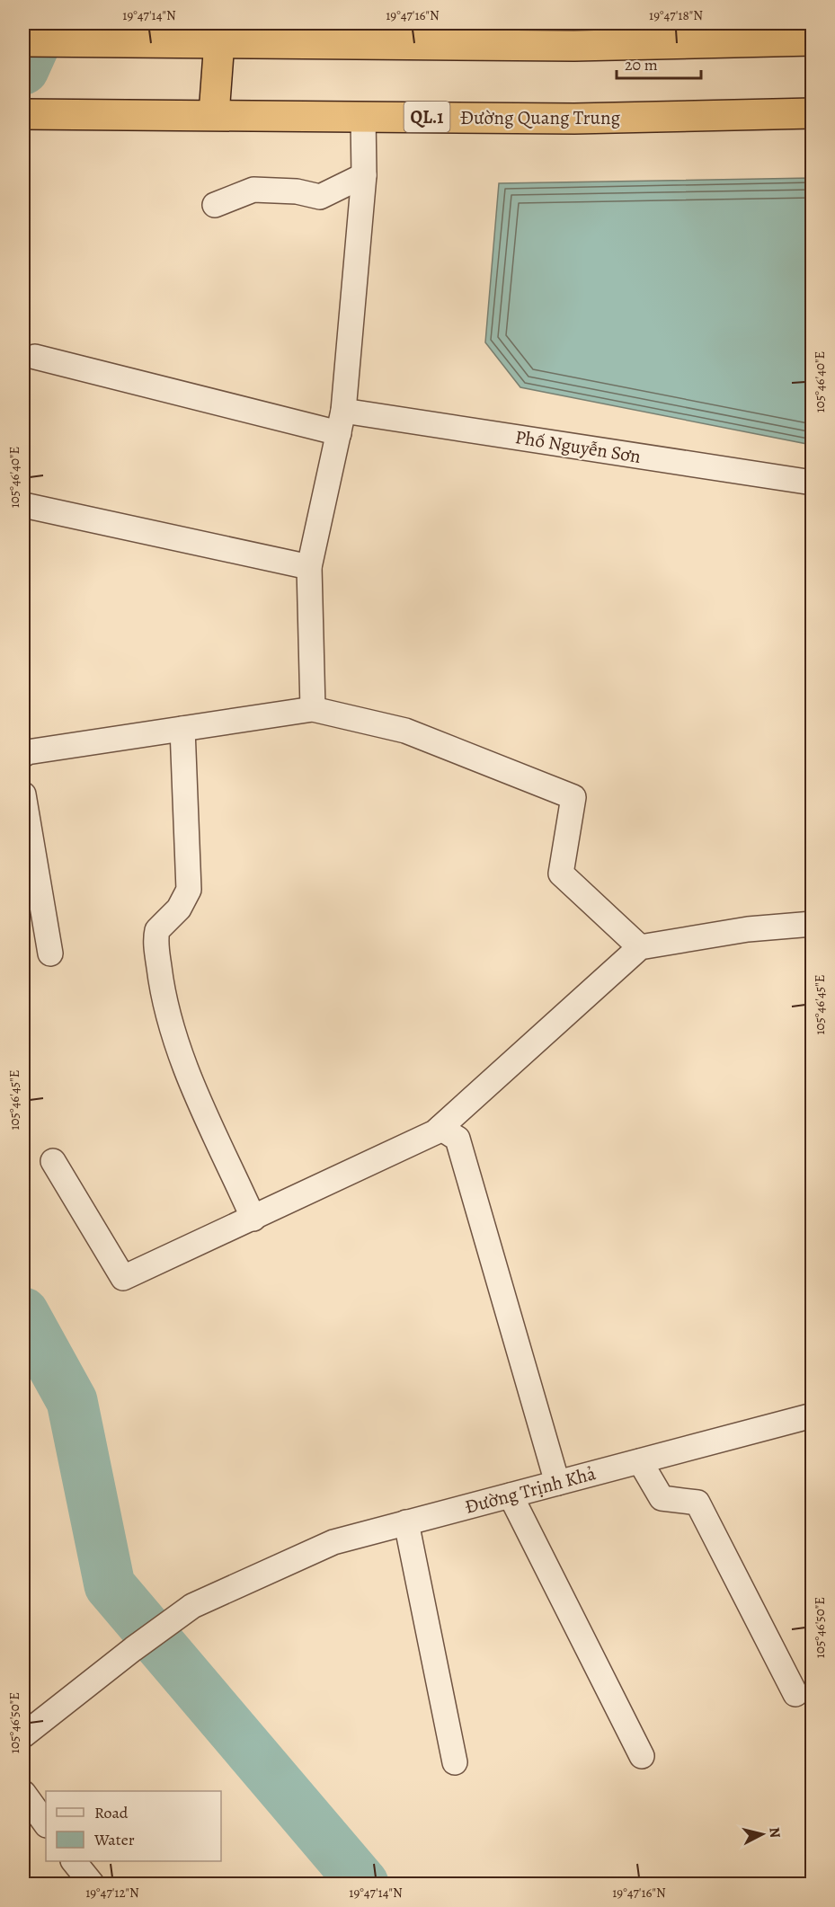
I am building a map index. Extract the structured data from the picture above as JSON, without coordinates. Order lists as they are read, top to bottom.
{
  "streets": {
    "highway": ["QL.1", "Đường Quang Trung"],
    "street": ["Phố Nguyễn Sơn", "Đường Trịnh Khả"]
  },
  "legend": ["Road", "Water"],
  "scale_bar": "20 m",
  "north": "right",
  "coordinates": [
    "19°47'14\"N",
    "19°47'16\"N",
    "19°47'18\"N",
    "105°46'40\"E",
    "105°46'45\"E",
    "105°46'50\"E",
    "19°47'12\"N"
  ]
}
